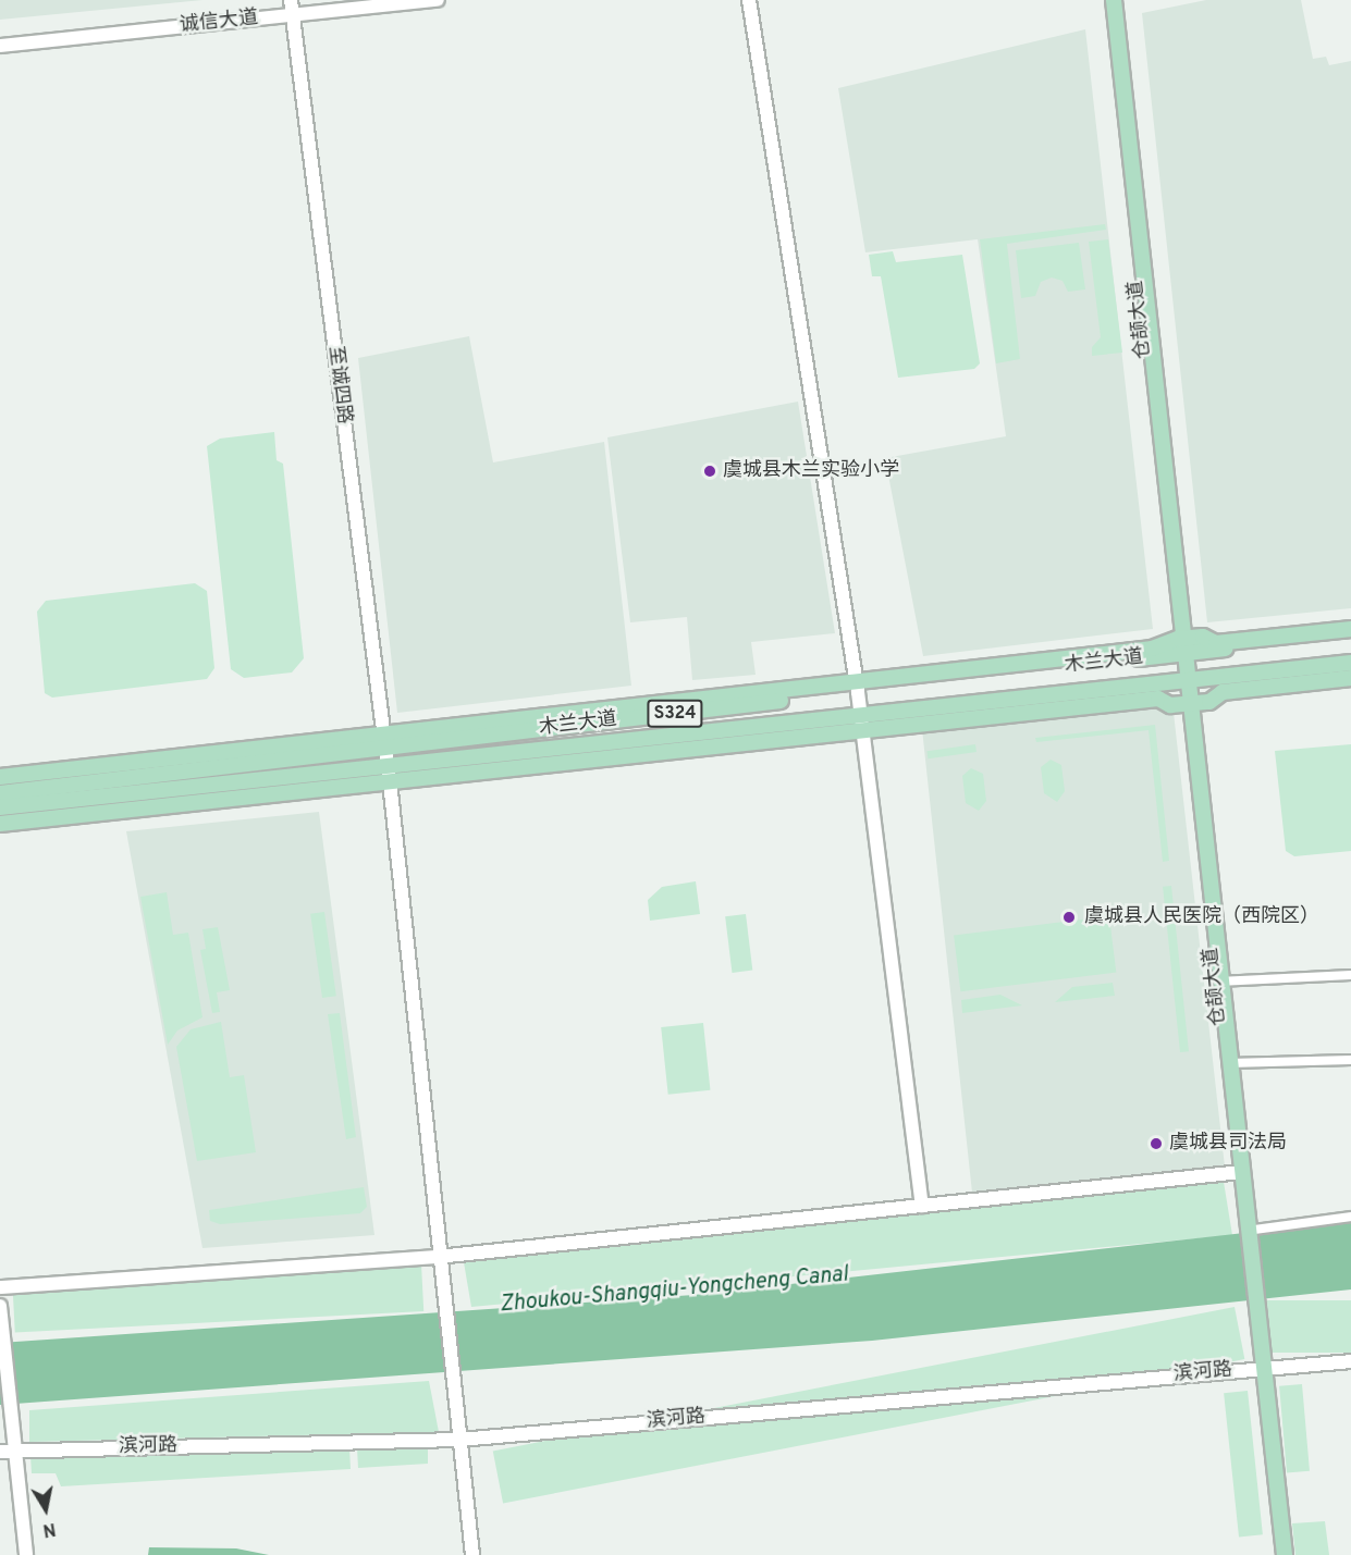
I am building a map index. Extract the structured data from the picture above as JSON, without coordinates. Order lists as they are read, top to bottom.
{
  "streets": {
    "main road": ["仓颉大道", "木兰大道", "S324"],
    "street": ["诚信大道", "至诚四路", "滨河路"]
  },
  "crossings": [
    ["诚信大道", "至诚四路"],
    ["仓颉大道", "木兰大道"],
    ["仓颉大道", "滨河路"],
    ["至诚四路", "木兰大道"],
    ["至诚四路", "滨河路"]
  ],
  "water": ["Zhoukou-Shangqiu-Yongcheng Canal"],
  "places": ["虞城县木兰实验小学", "虞城县人民医院（西院区）", "虞城县司法局"],
  "north": "bottom"
}
